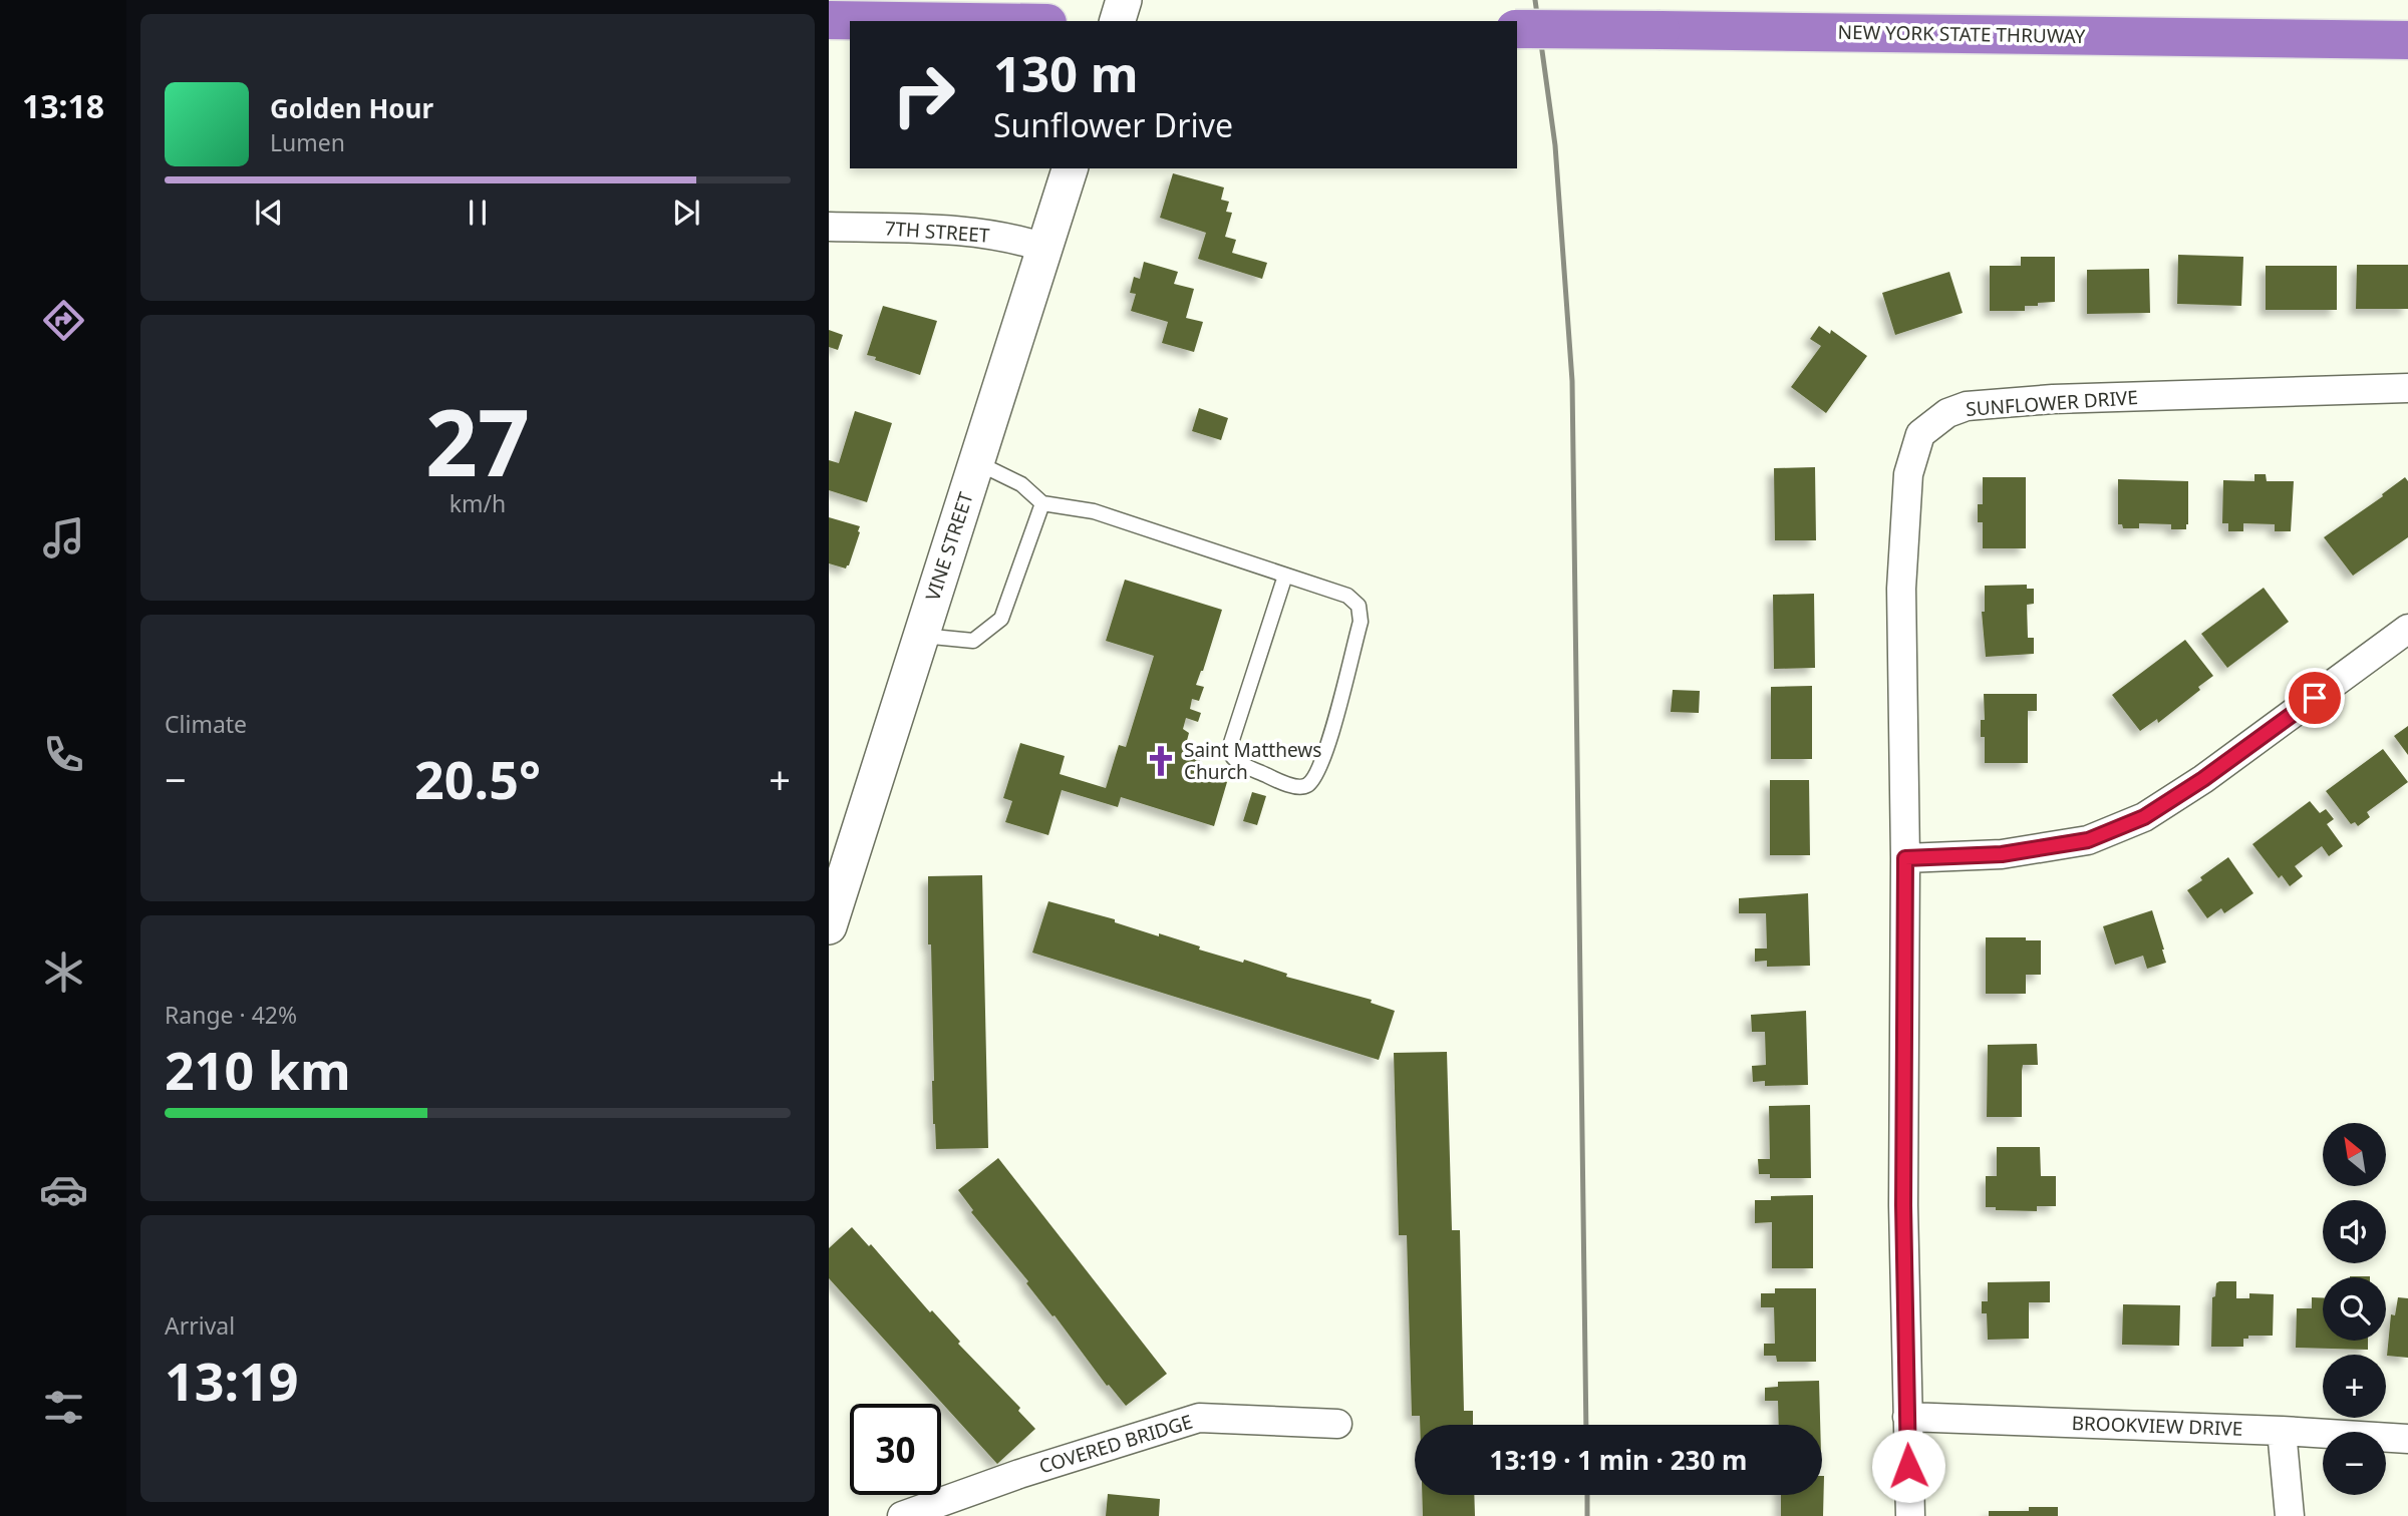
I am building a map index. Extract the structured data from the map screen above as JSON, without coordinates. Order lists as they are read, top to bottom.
{
  "streets": {
    "highway": ["NEW YORK STATE THRUWAY"],
    "street": [
      "7TH STREET",
      "SUNFLOWER DRIVE",
      "VINE STREET",
      "BROOKVIEW DRIVE",
      "COVERED BRIDGE"
    ]
  },
  "crossings": [
    ["7TH STREET", "VINE STREET"],
    ["SUNFLOWER DRIVE", "BROOKVIEW DRIVE"]
  ],
  "places": {
    "church": ["Saint Matthews Church"]
  },
  "north": "top left",
  "page": {
    "tabs": "13:18",
    "turn": ["130 m", "Sunflower Drive"],
    "song": ["Golden Hour", "Lumen"],
    "tile": [
      ["27", "km/h"],
      "Climate",
      ["Range · 42%", "210 km"],
      ["Arrival", "13:19"]
    ],
    "heat": ["−", "20.5°", "+"],
    "map_buttons": ["+", "−"],
    "limit": "30",
    "trip": "13:19 · 1 min · 230 m"
  }
}
